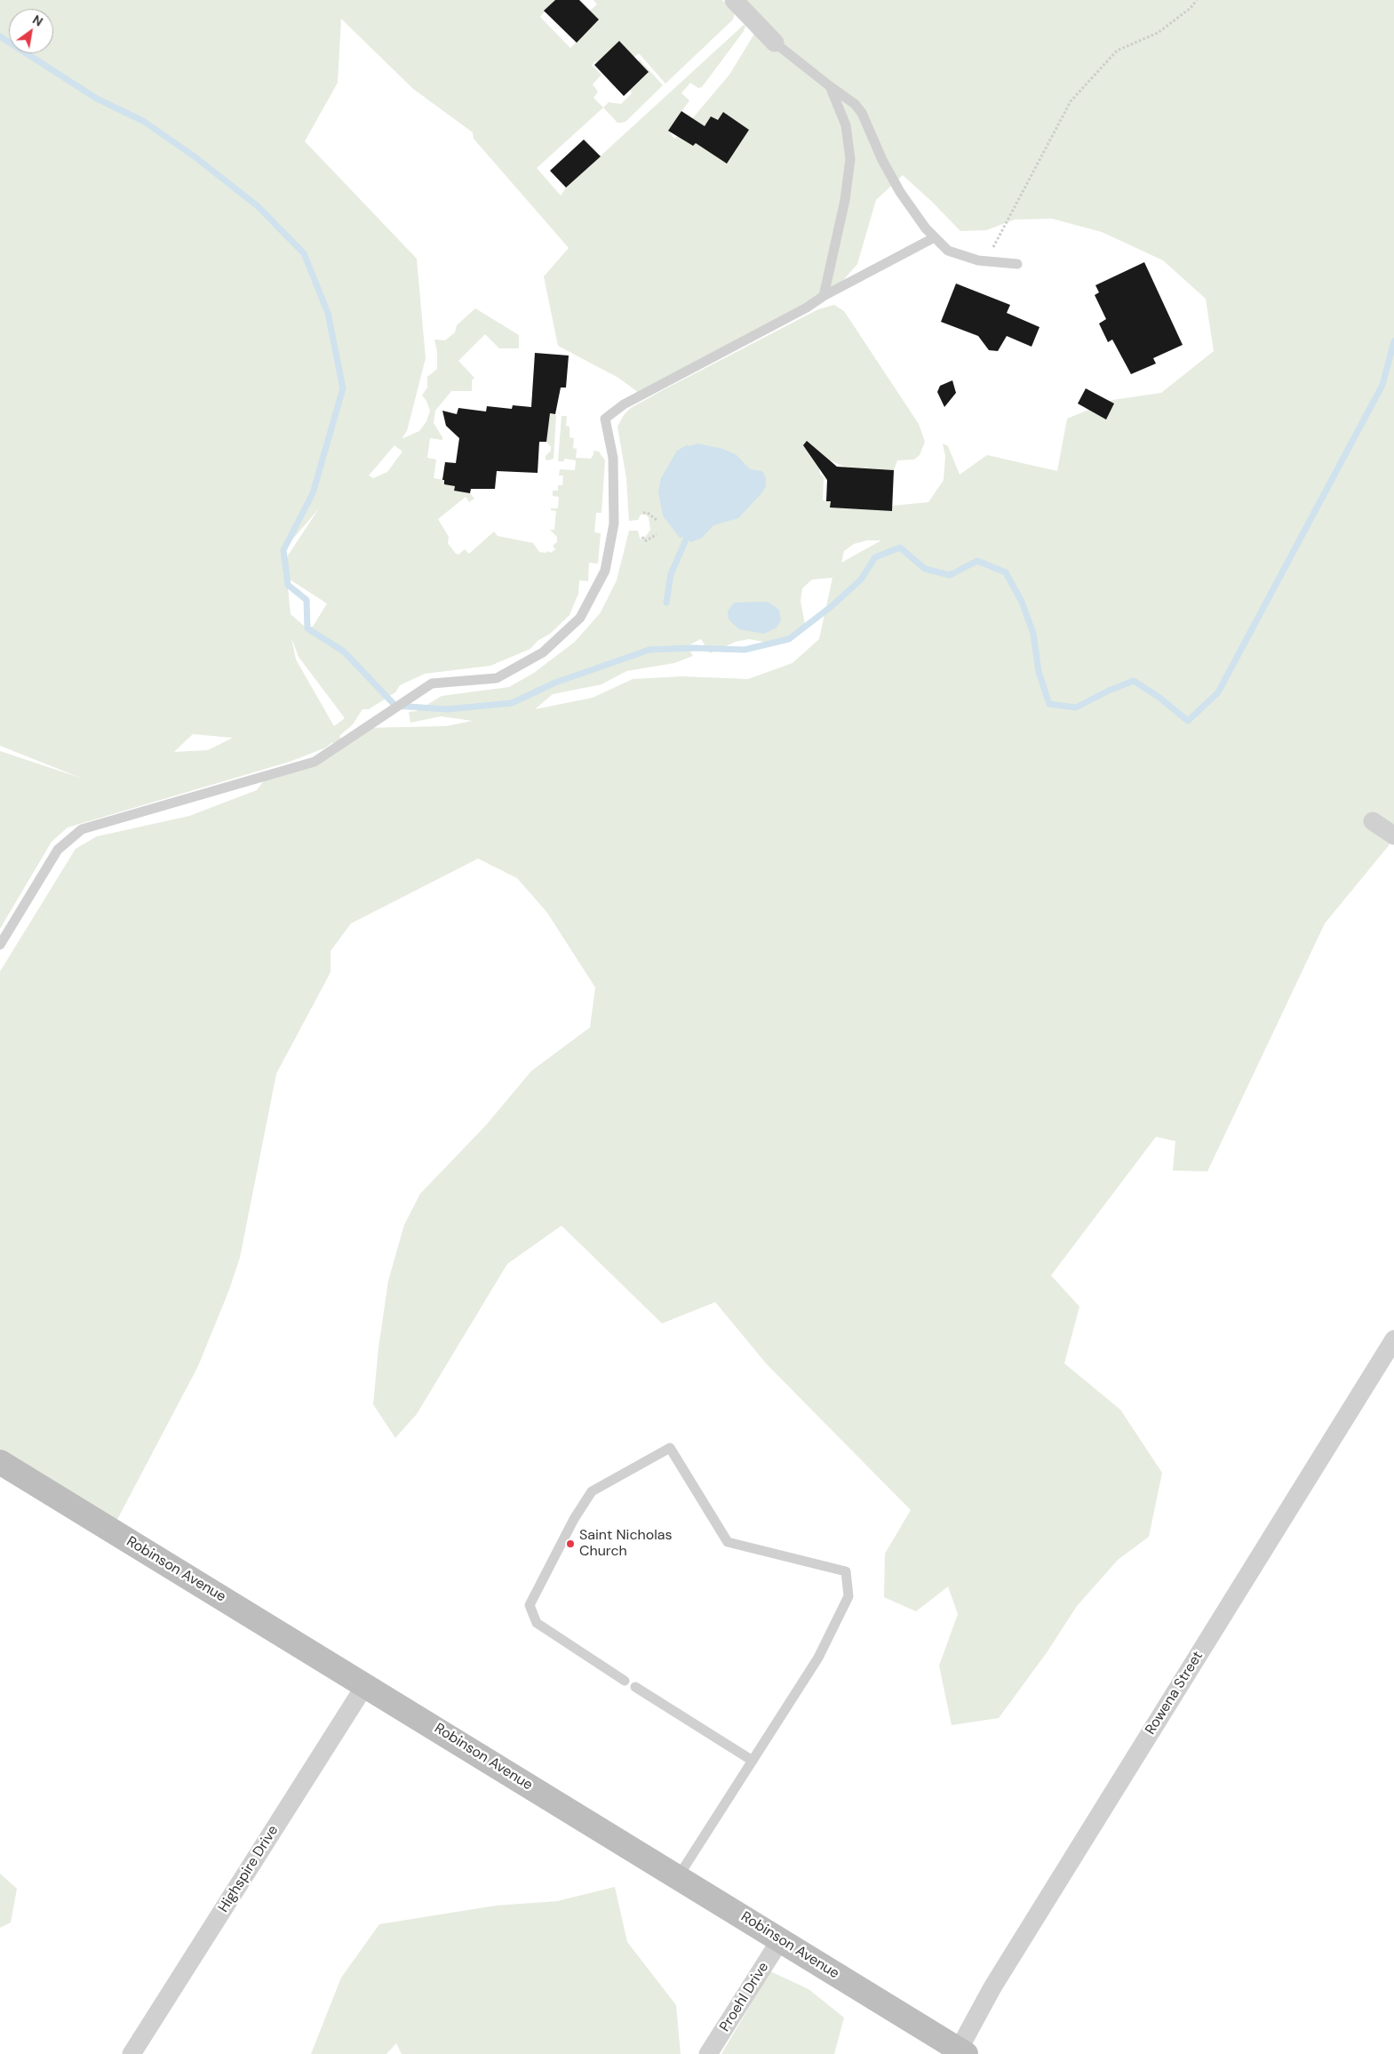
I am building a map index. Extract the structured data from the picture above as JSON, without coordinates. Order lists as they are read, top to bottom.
{
  "streets": {
    "main road": ["Robinson Avenue"],
    "street": ["Rowena Street", "Highspire Drive", "Proehl Drive"]
  },
  "crossings": [
    ["Robinson Avenue", "Rowena Street"],
    ["Robinson Avenue", "Highspire Drive"],
    ["Robinson Avenue", "Proehl Drive"]
  ],
  "places": ["Saint Nicholas Church"],
  "north": "top right"
}
